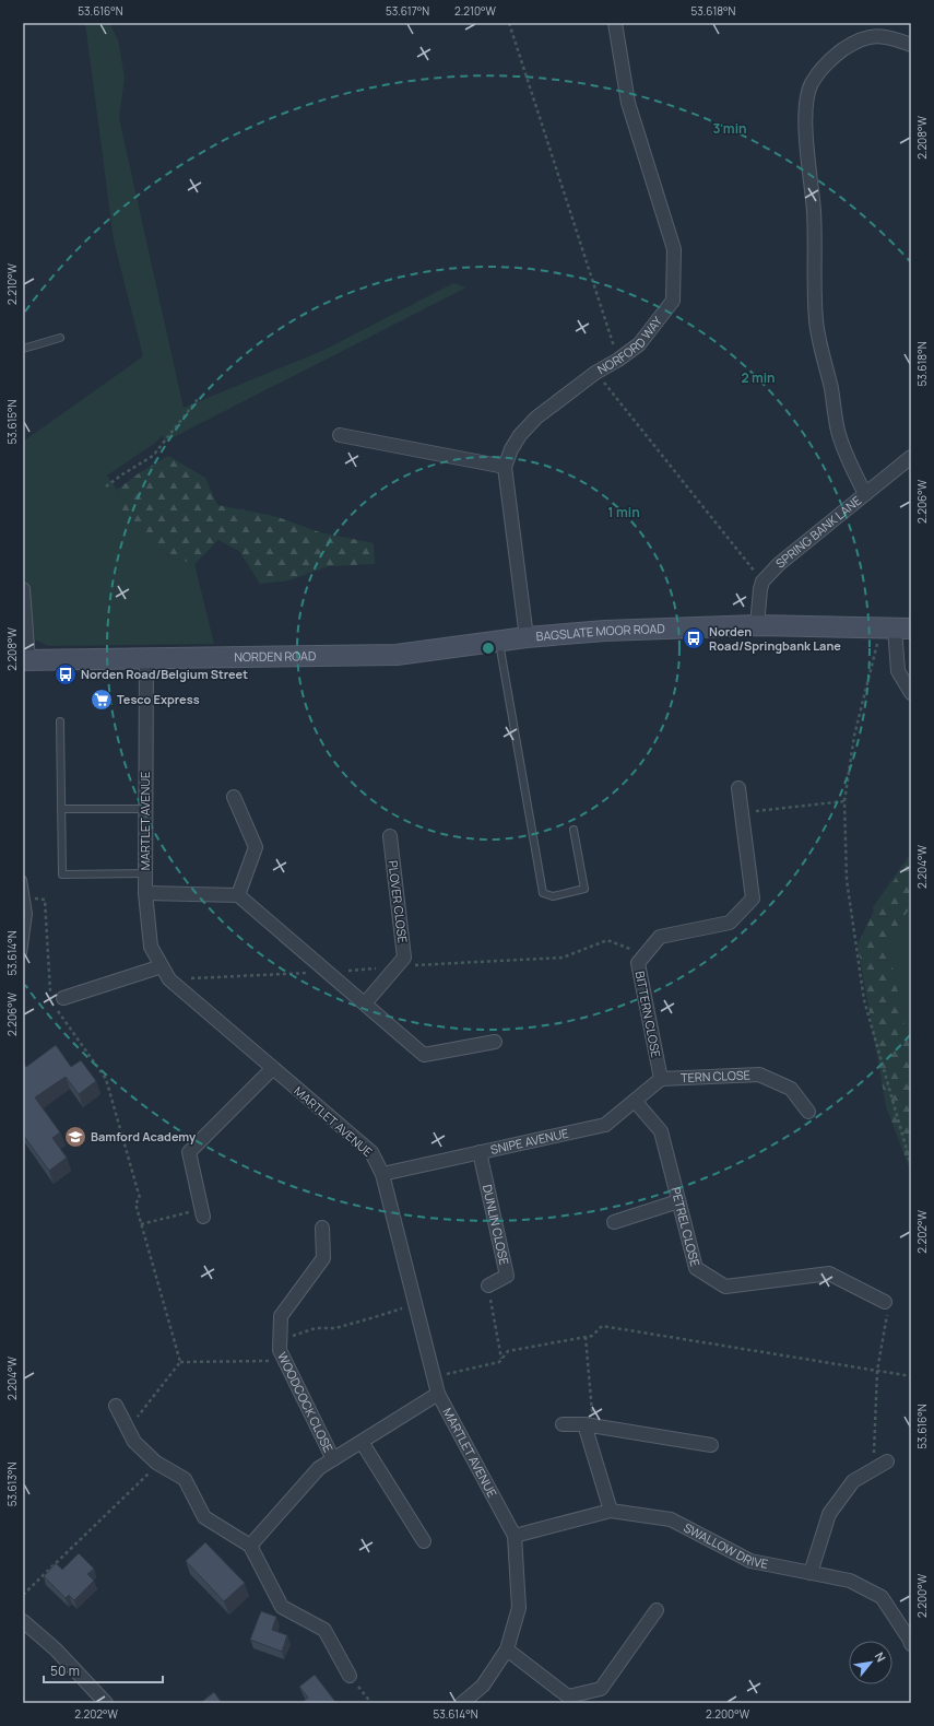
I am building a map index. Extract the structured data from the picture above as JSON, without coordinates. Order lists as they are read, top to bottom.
{
  "streets": {
    "street": [
      "NORFORD WAY",
      "SPRING BANK LANE",
      "BAGSLATE MOOR ROAD",
      "NORDEN ROAD",
      "MARTLET AVENUE",
      "PLOVER CLOSE",
      "BITTERN CLOSE",
      "TERN CLOSE",
      "SNIPE AVENUE",
      "DUNLIN CLOSE",
      "PETREL CLOSE",
      "WOODCOCK CLOSE",
      "SWALLOW DRIVE"
    ]
  },
  "crossings": [
    ["NORFORD WAY", "BAGSLATE MOOR ROAD"],
    ["NORFORD WAY", "NORDEN ROAD"],
    ["BAGSLATE MOOR ROAD", "NORDEN ROAD"],
    ["NORDEN ROAD", "MARTLET AVENUE"],
    ["MARTLET AVENUE", "SNIPE AVENUE"],
    ["MARTLET AVENUE", "WOODCOCK CLOSE"],
    ["MARTLET AVENUE", "SWALLOW DRIVE"],
    ["BITTERN CLOSE", "TERN CLOSE"],
    ["BITTERN CLOSE", "SNIPE AVENUE"],
    ["TERN CLOSE", "SNIPE AVENUE"],
    ["SNIPE AVENUE", "DUNLIN CLOSE"],
    ["SNIPE AVENUE", "PETREL CLOSE"]
  ],
  "places": {
    "bus stop": ["Norden Road/Springbank Lane", "Norden Road/Belgium Street"],
    "supermarket": ["Tesco Express"],
    "school or university": ["Bamford Academy"]
  },
  "scale_bar": "50 m",
  "north": "top right",
  "coordinates": [
    "53.616°N",
    "53.617°N",
    "2.210°W",
    "53.618°N",
    "2.208°W",
    "53.615°N",
    "2.206°W",
    "2.204°W",
    "53.614°N",
    "2.202°W",
    "53.613°N",
    "2.200°W"
  ],
  "rings": ["3 min", "2 min", "1 min"]
}
